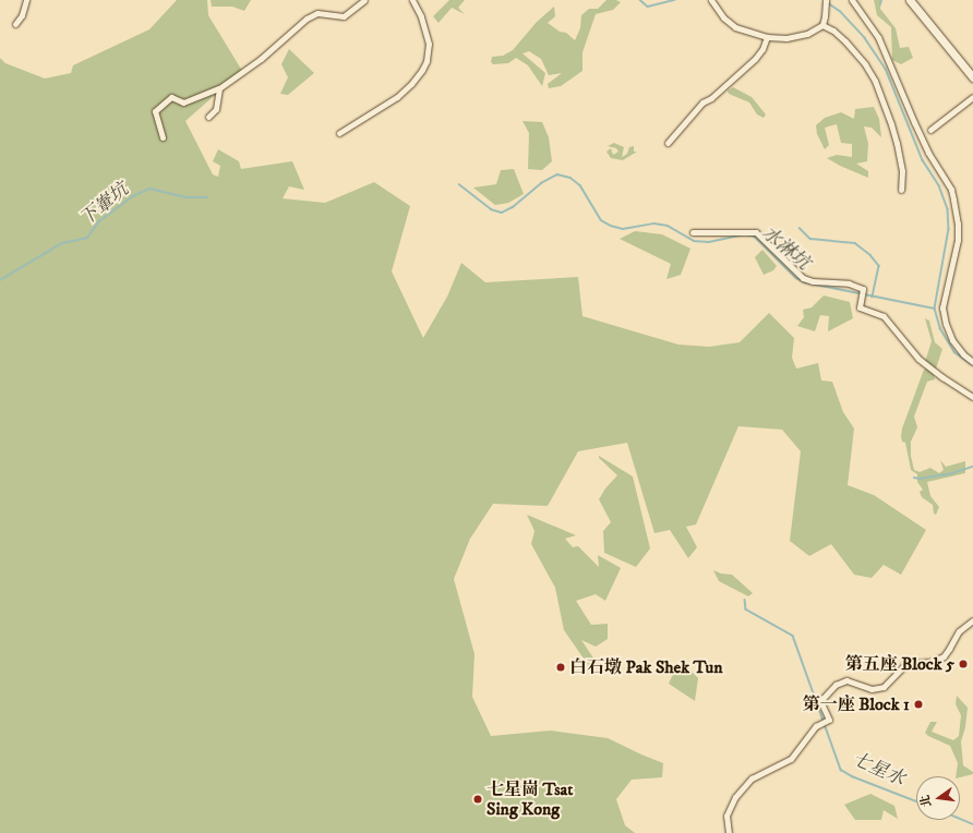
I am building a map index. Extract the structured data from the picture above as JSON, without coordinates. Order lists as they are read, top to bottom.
{
  "water": ["下輋坑", "水淋坑", "七星水"],
  "places": [
    "第五座 Block 5",
    "白石墩 Pak Shek Tun",
    "第一座 Block 1",
    "七星崗 Tsat Sing Kong"
  ],
  "north": "left"
}
